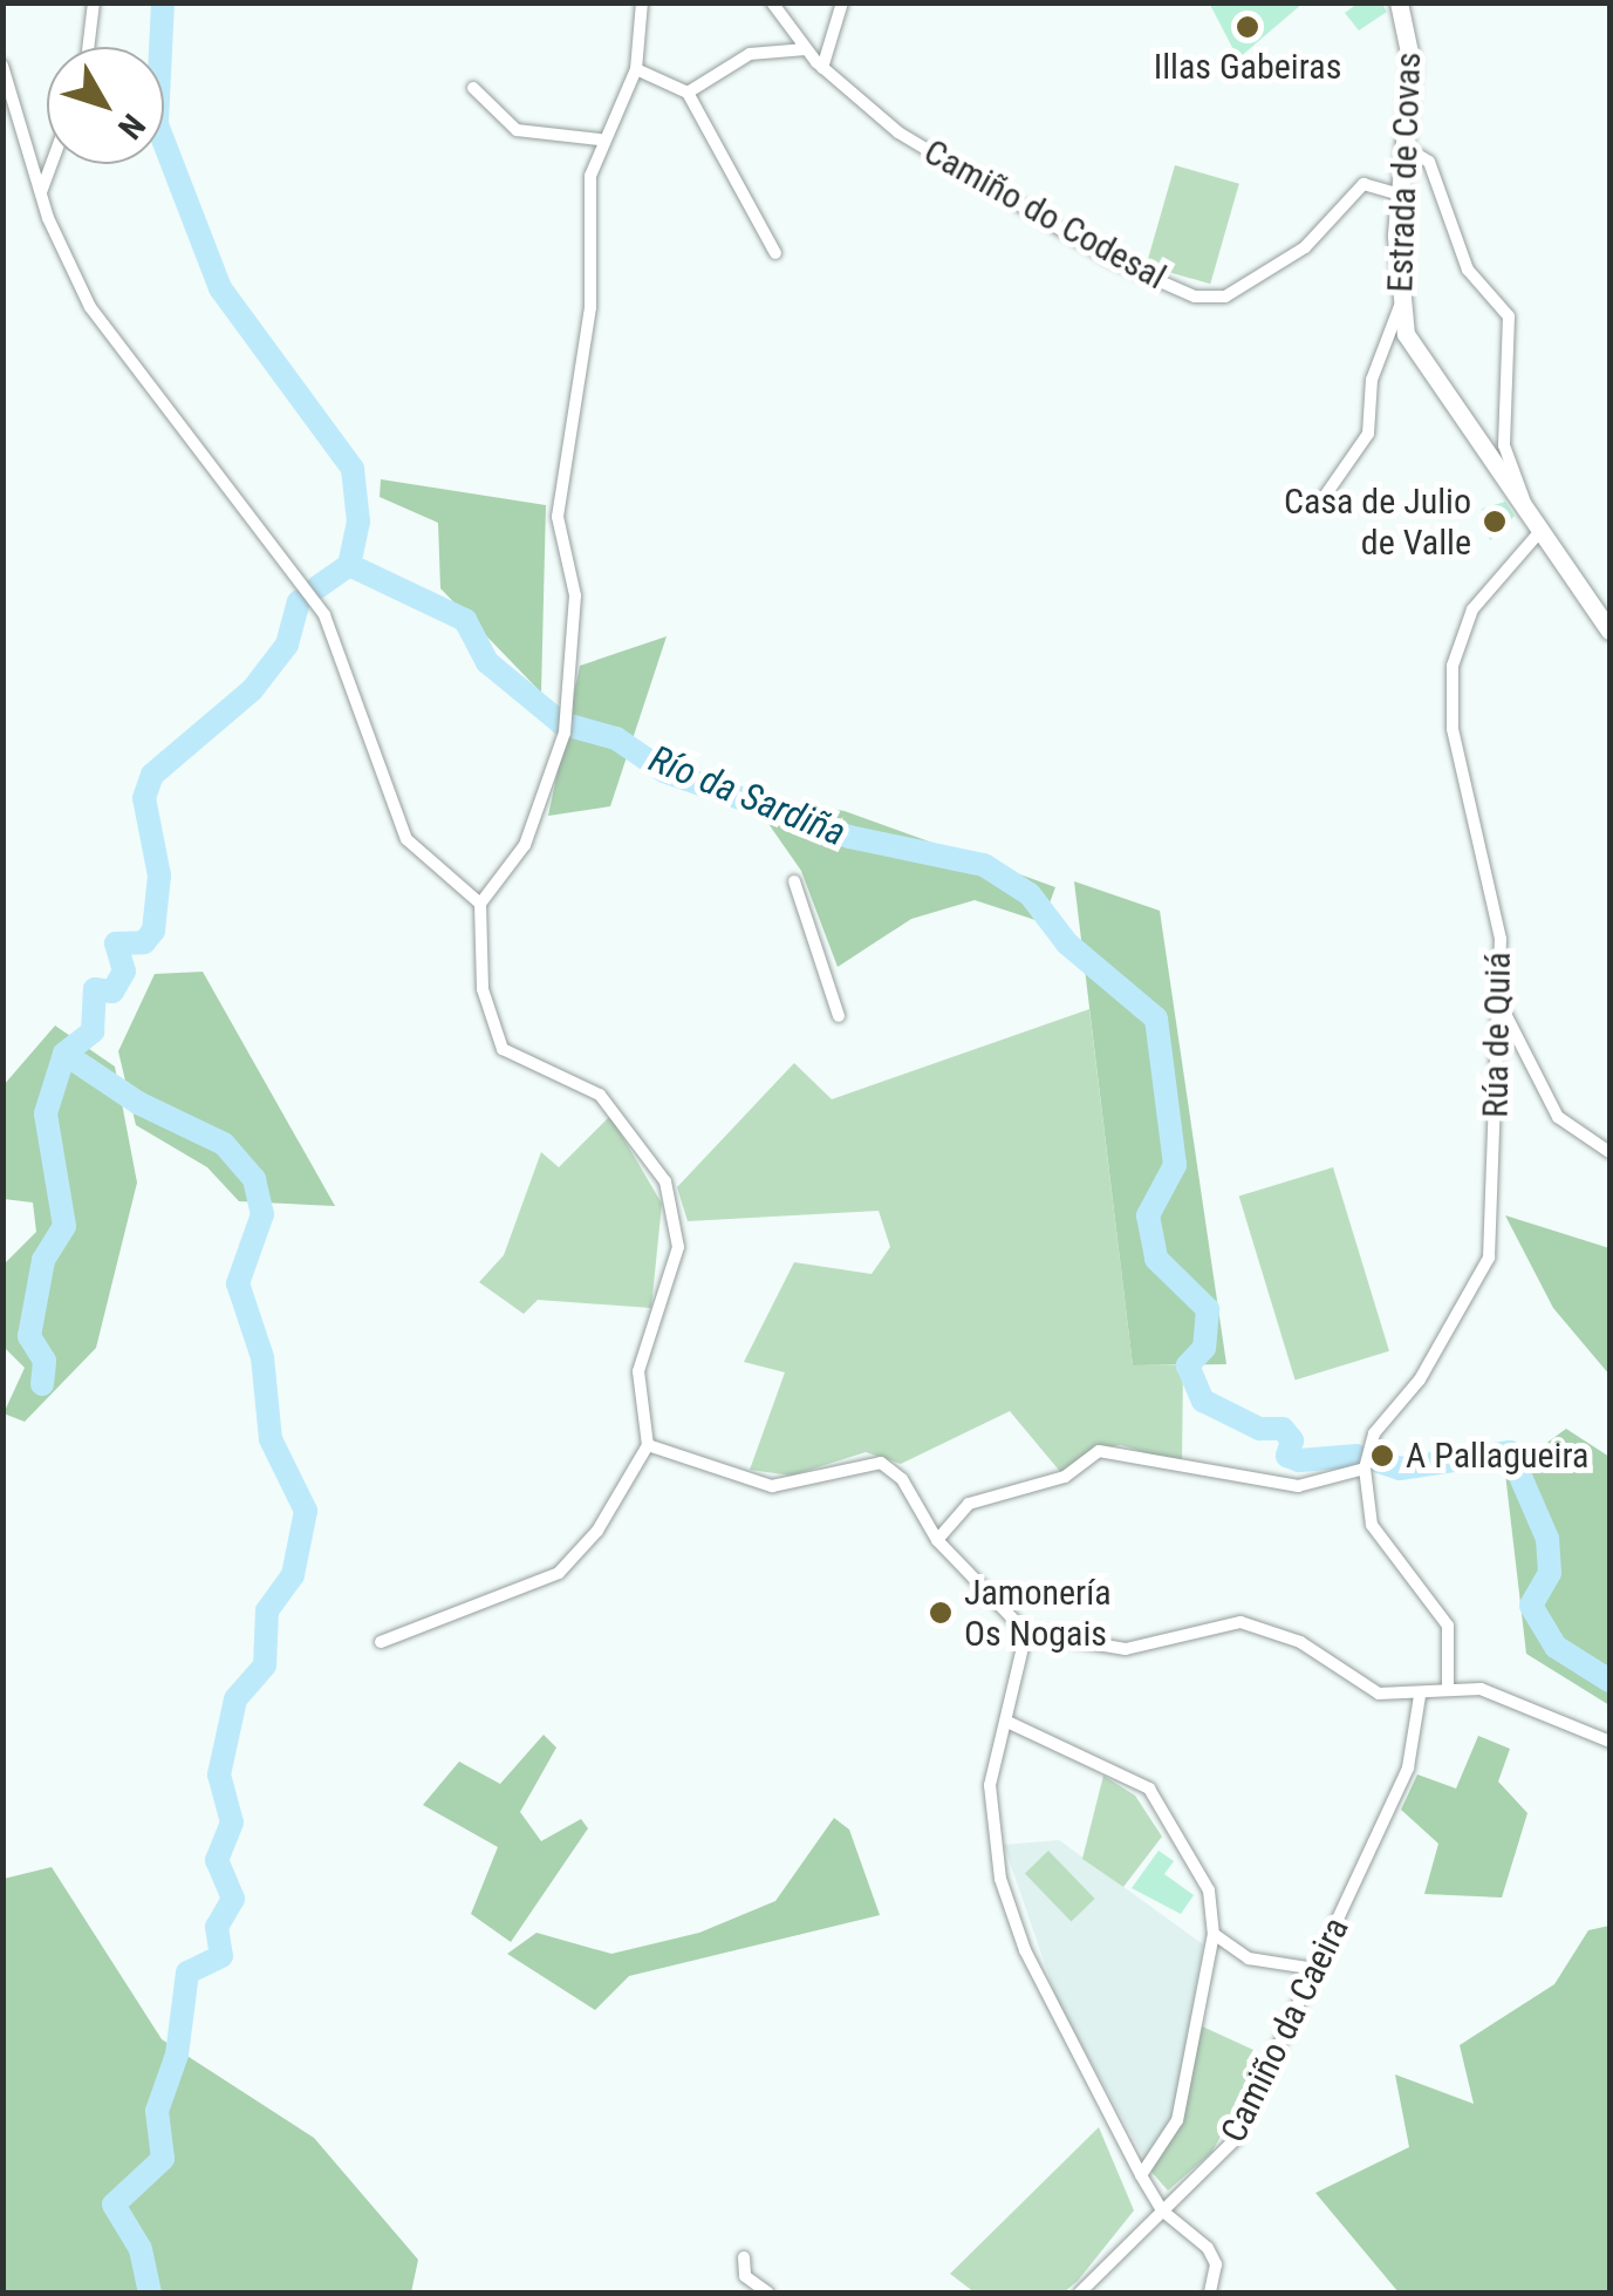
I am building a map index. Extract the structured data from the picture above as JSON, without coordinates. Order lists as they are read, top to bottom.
{
  "streets": {
    "main road": ["Estrada de Covas"],
    "street": ["Camiño do Codesal", "Rúa de Quiá", "Camiño da Caeira"]
  },
  "crossings": [
    ["Estrada de Covas", "Camiño do Codesal"],
    ["Estrada de Covas", "Rúa de Quiá"]
  ],
  "water": ["Río da Sardiña"],
  "places": [
    "Illas Gabeiras",
    "Casa de Julio de Valle",
    "A Pallagueira",
    "Jamonería Os Nogais"
  ],
  "north": "bottom right"
}
